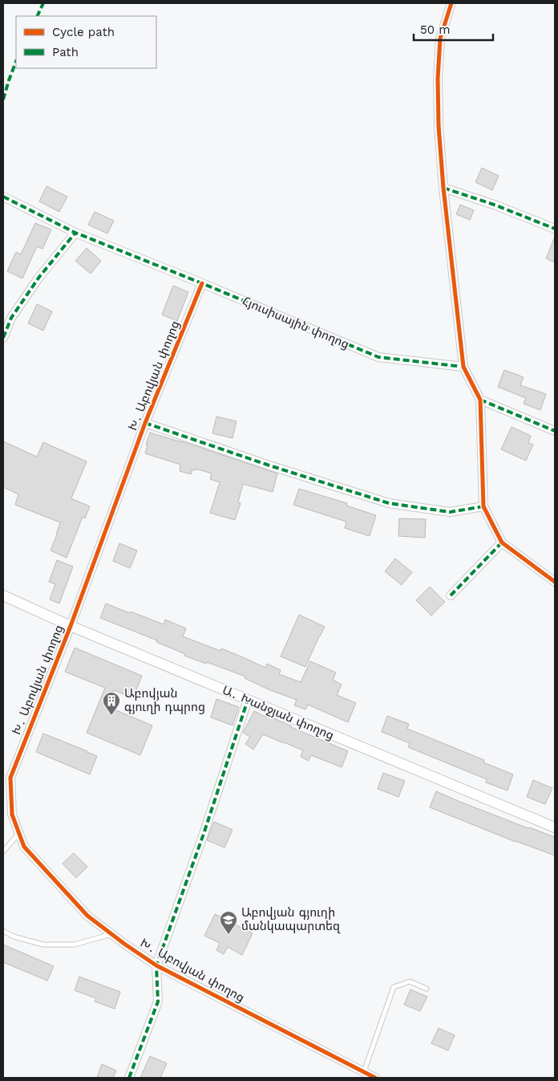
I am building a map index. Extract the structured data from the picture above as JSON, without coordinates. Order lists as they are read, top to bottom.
{
  "streets": {
    "street": ["Հյուսիսային փողոց", "Խ․ Աբովյան փողոց", "Ա․ Խանջյան փողոց"]
  },
  "crossings": [
    ["Հյուսիսային փողոց", "Խ․ Աբովյան փողոց"],
    ["Խ․ Աբովյան փողոց", "Ա․ Խանջյան փողոց"]
  ],
  "places": {
    "building": ["Աբովյան գյուղի դպրոց"],
    "school or university": ["Աբովյան գյուղի մանկապարտեզ"]
  },
  "legend": ["Cycle path", "Path"],
  "scale_bar": "50 m"
}
